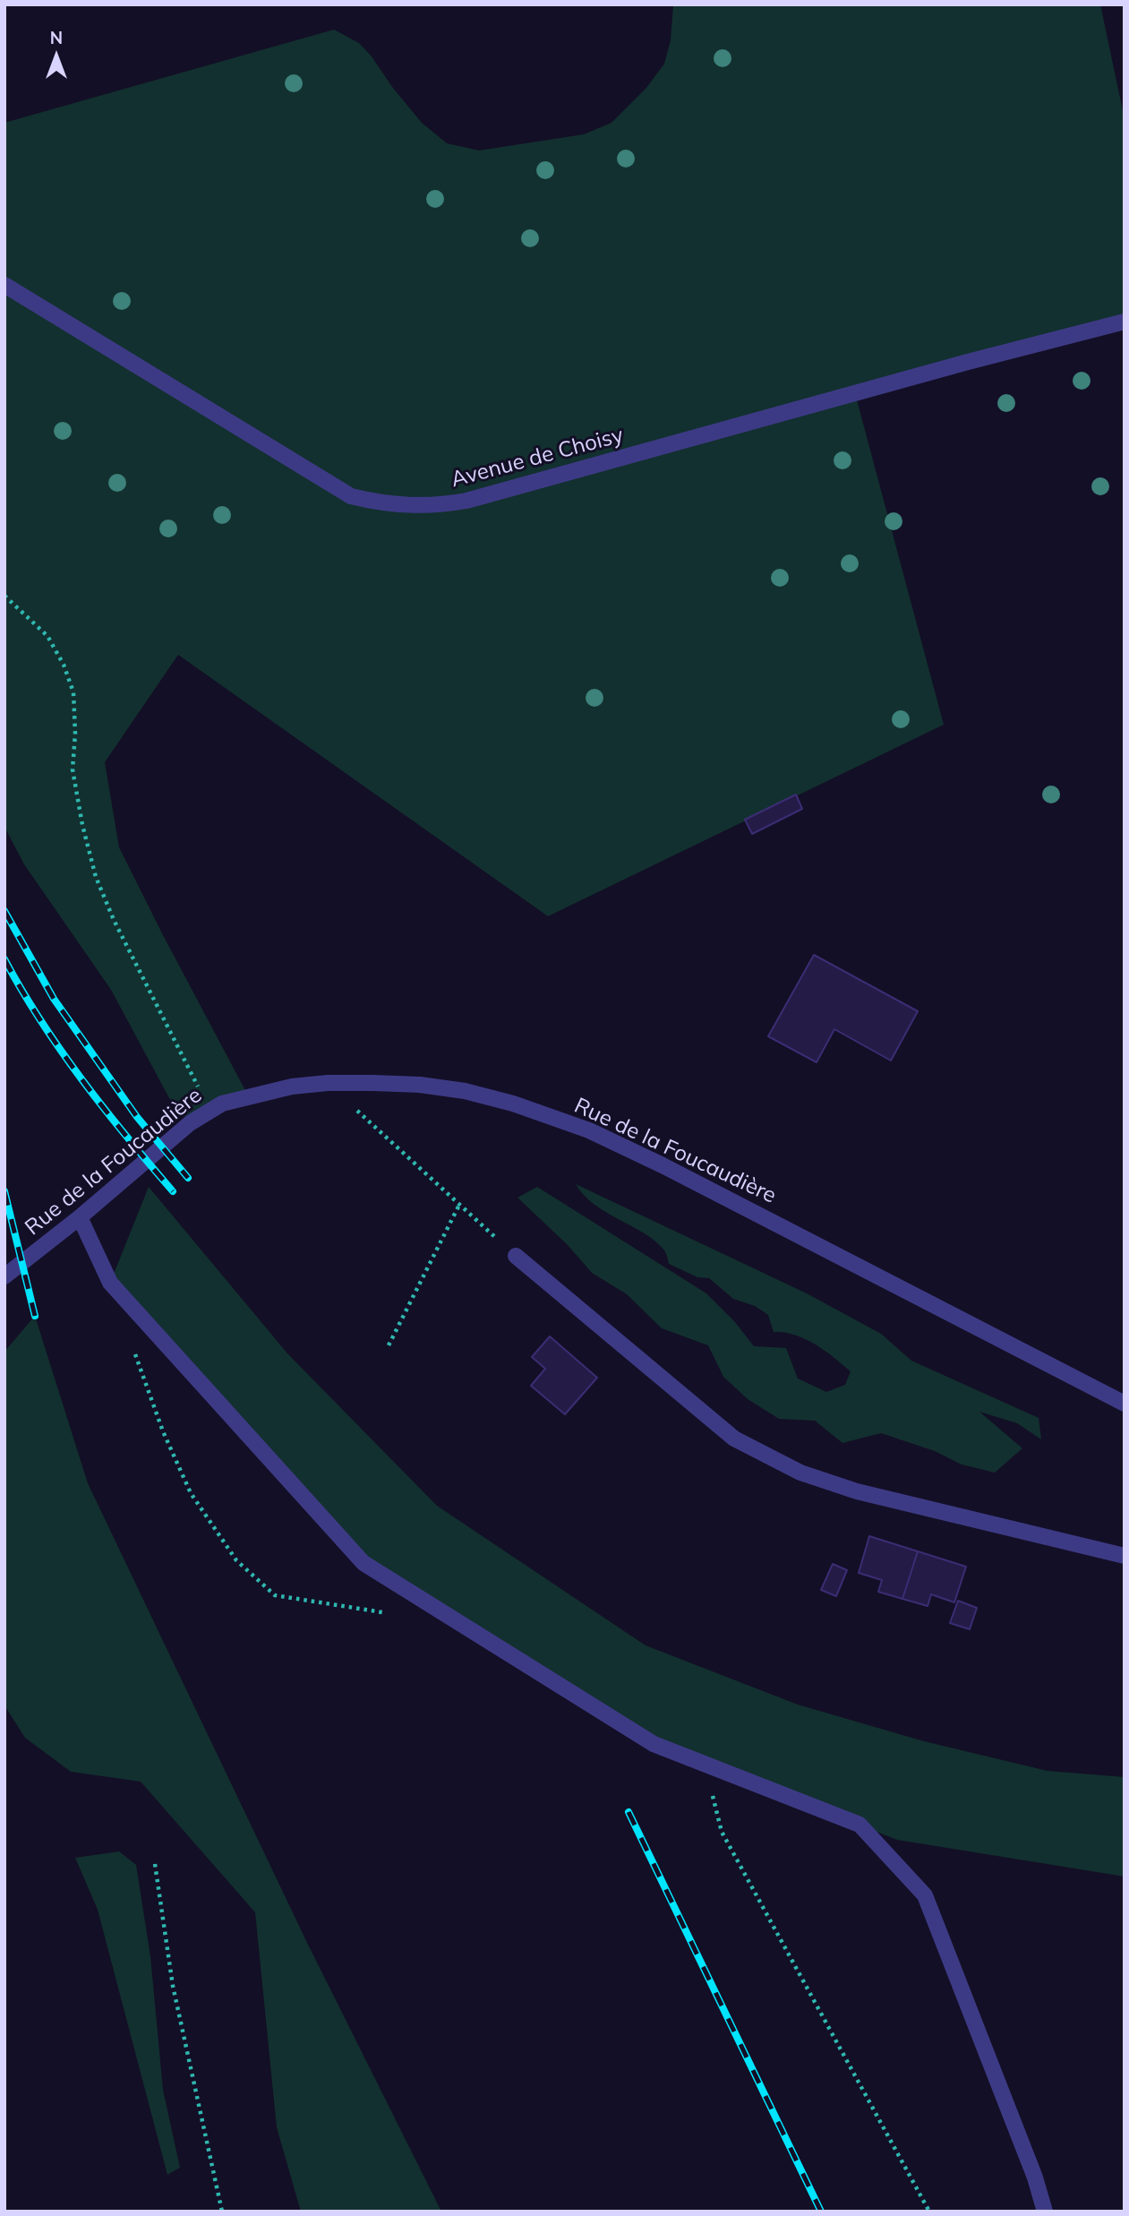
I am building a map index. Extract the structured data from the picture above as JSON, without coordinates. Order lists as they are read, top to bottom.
{
  "streets": {
    "street": ["Avenue de Choisy", "Rue de la Foucaudière"]
  },
  "north": "top"
}
